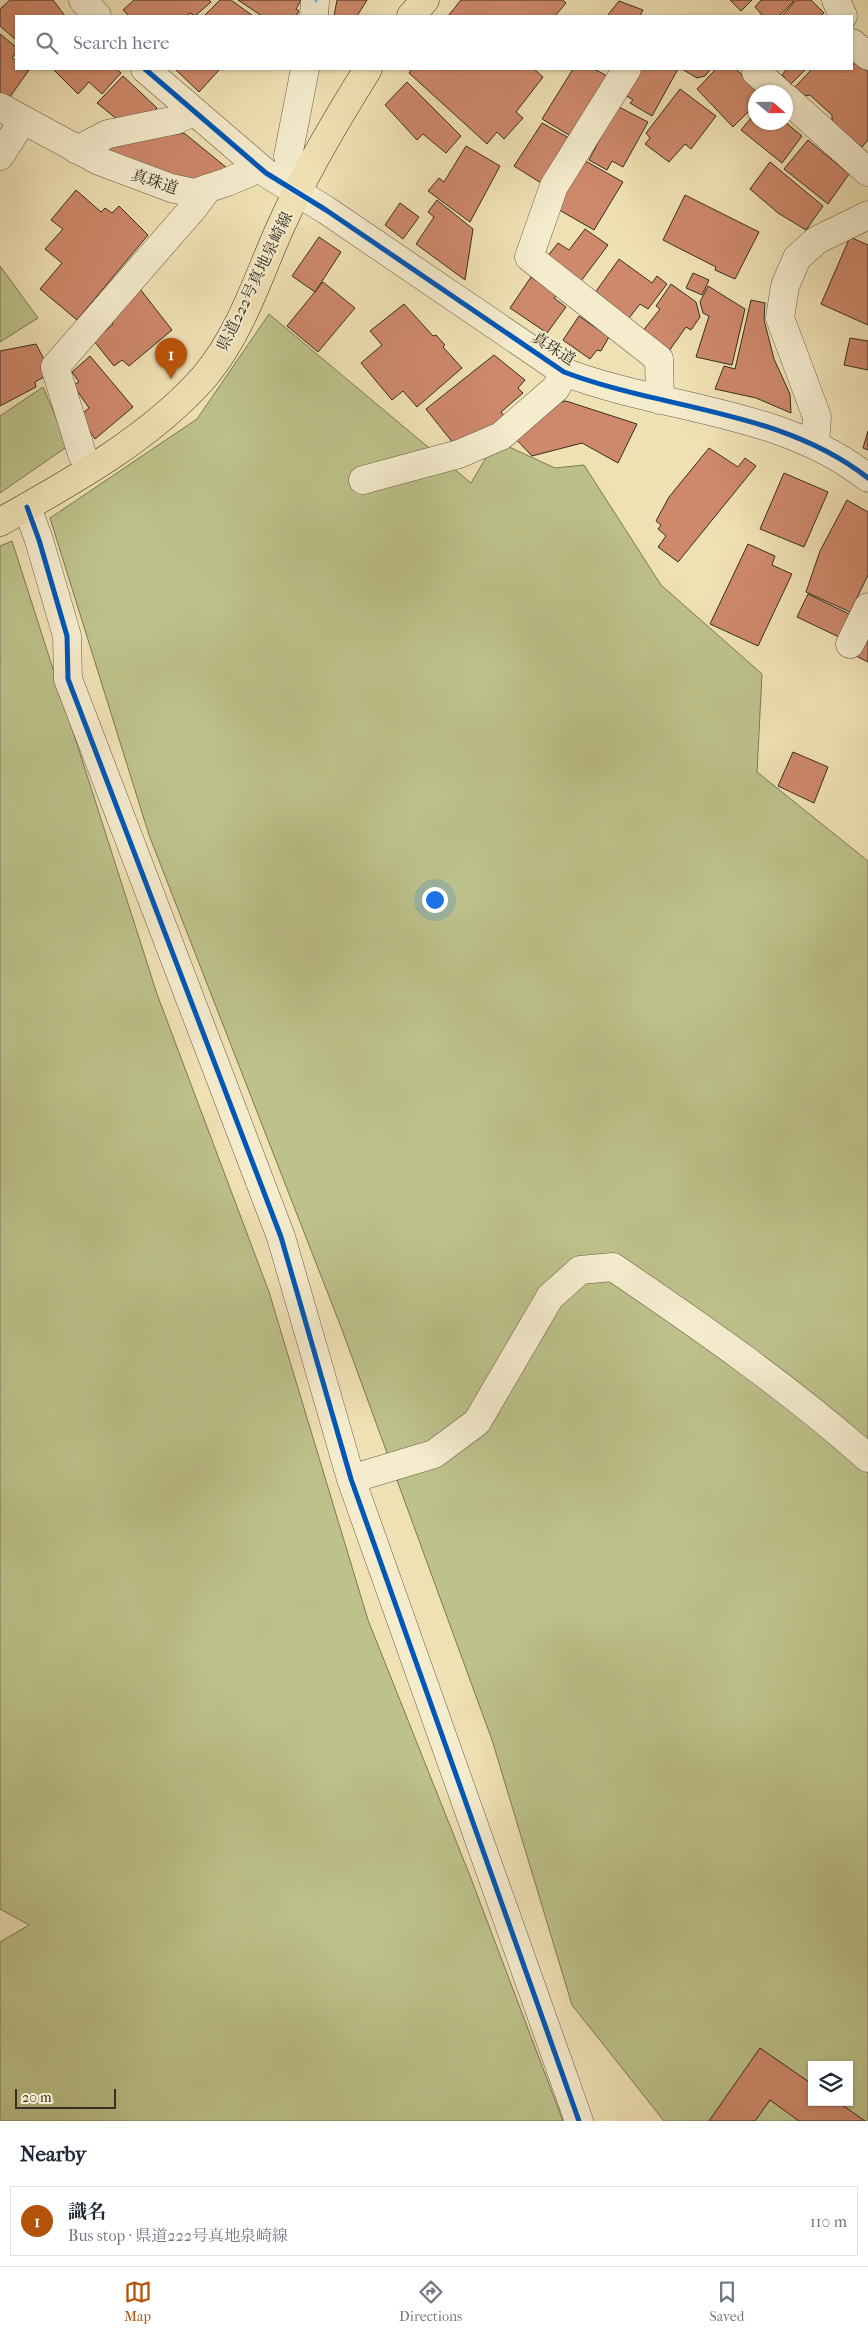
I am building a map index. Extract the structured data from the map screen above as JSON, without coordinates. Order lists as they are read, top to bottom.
{
  "streets": {
    "main road": ["県道222号真地泉崎線"],
    "street": ["真珠道"]
  },
  "crossings": [
    ["真珠道", "県道222号真地泉崎線"]
  ],
  "scale_bar": "20 m",
  "north": "right",
  "page": {
    "search": "Search here",
    "pins": "1",
    "scale": "20 m",
    "heading": "Nearby",
    "list": [
      {
        "mark": "1",
        "name": "識名",
        "note": "Bus stop · 県道222号真地泉崎線",
        "value": "110 m"
      }
    ],
    "nav": ["Map", "Directions", "Saved"]
  }
}
